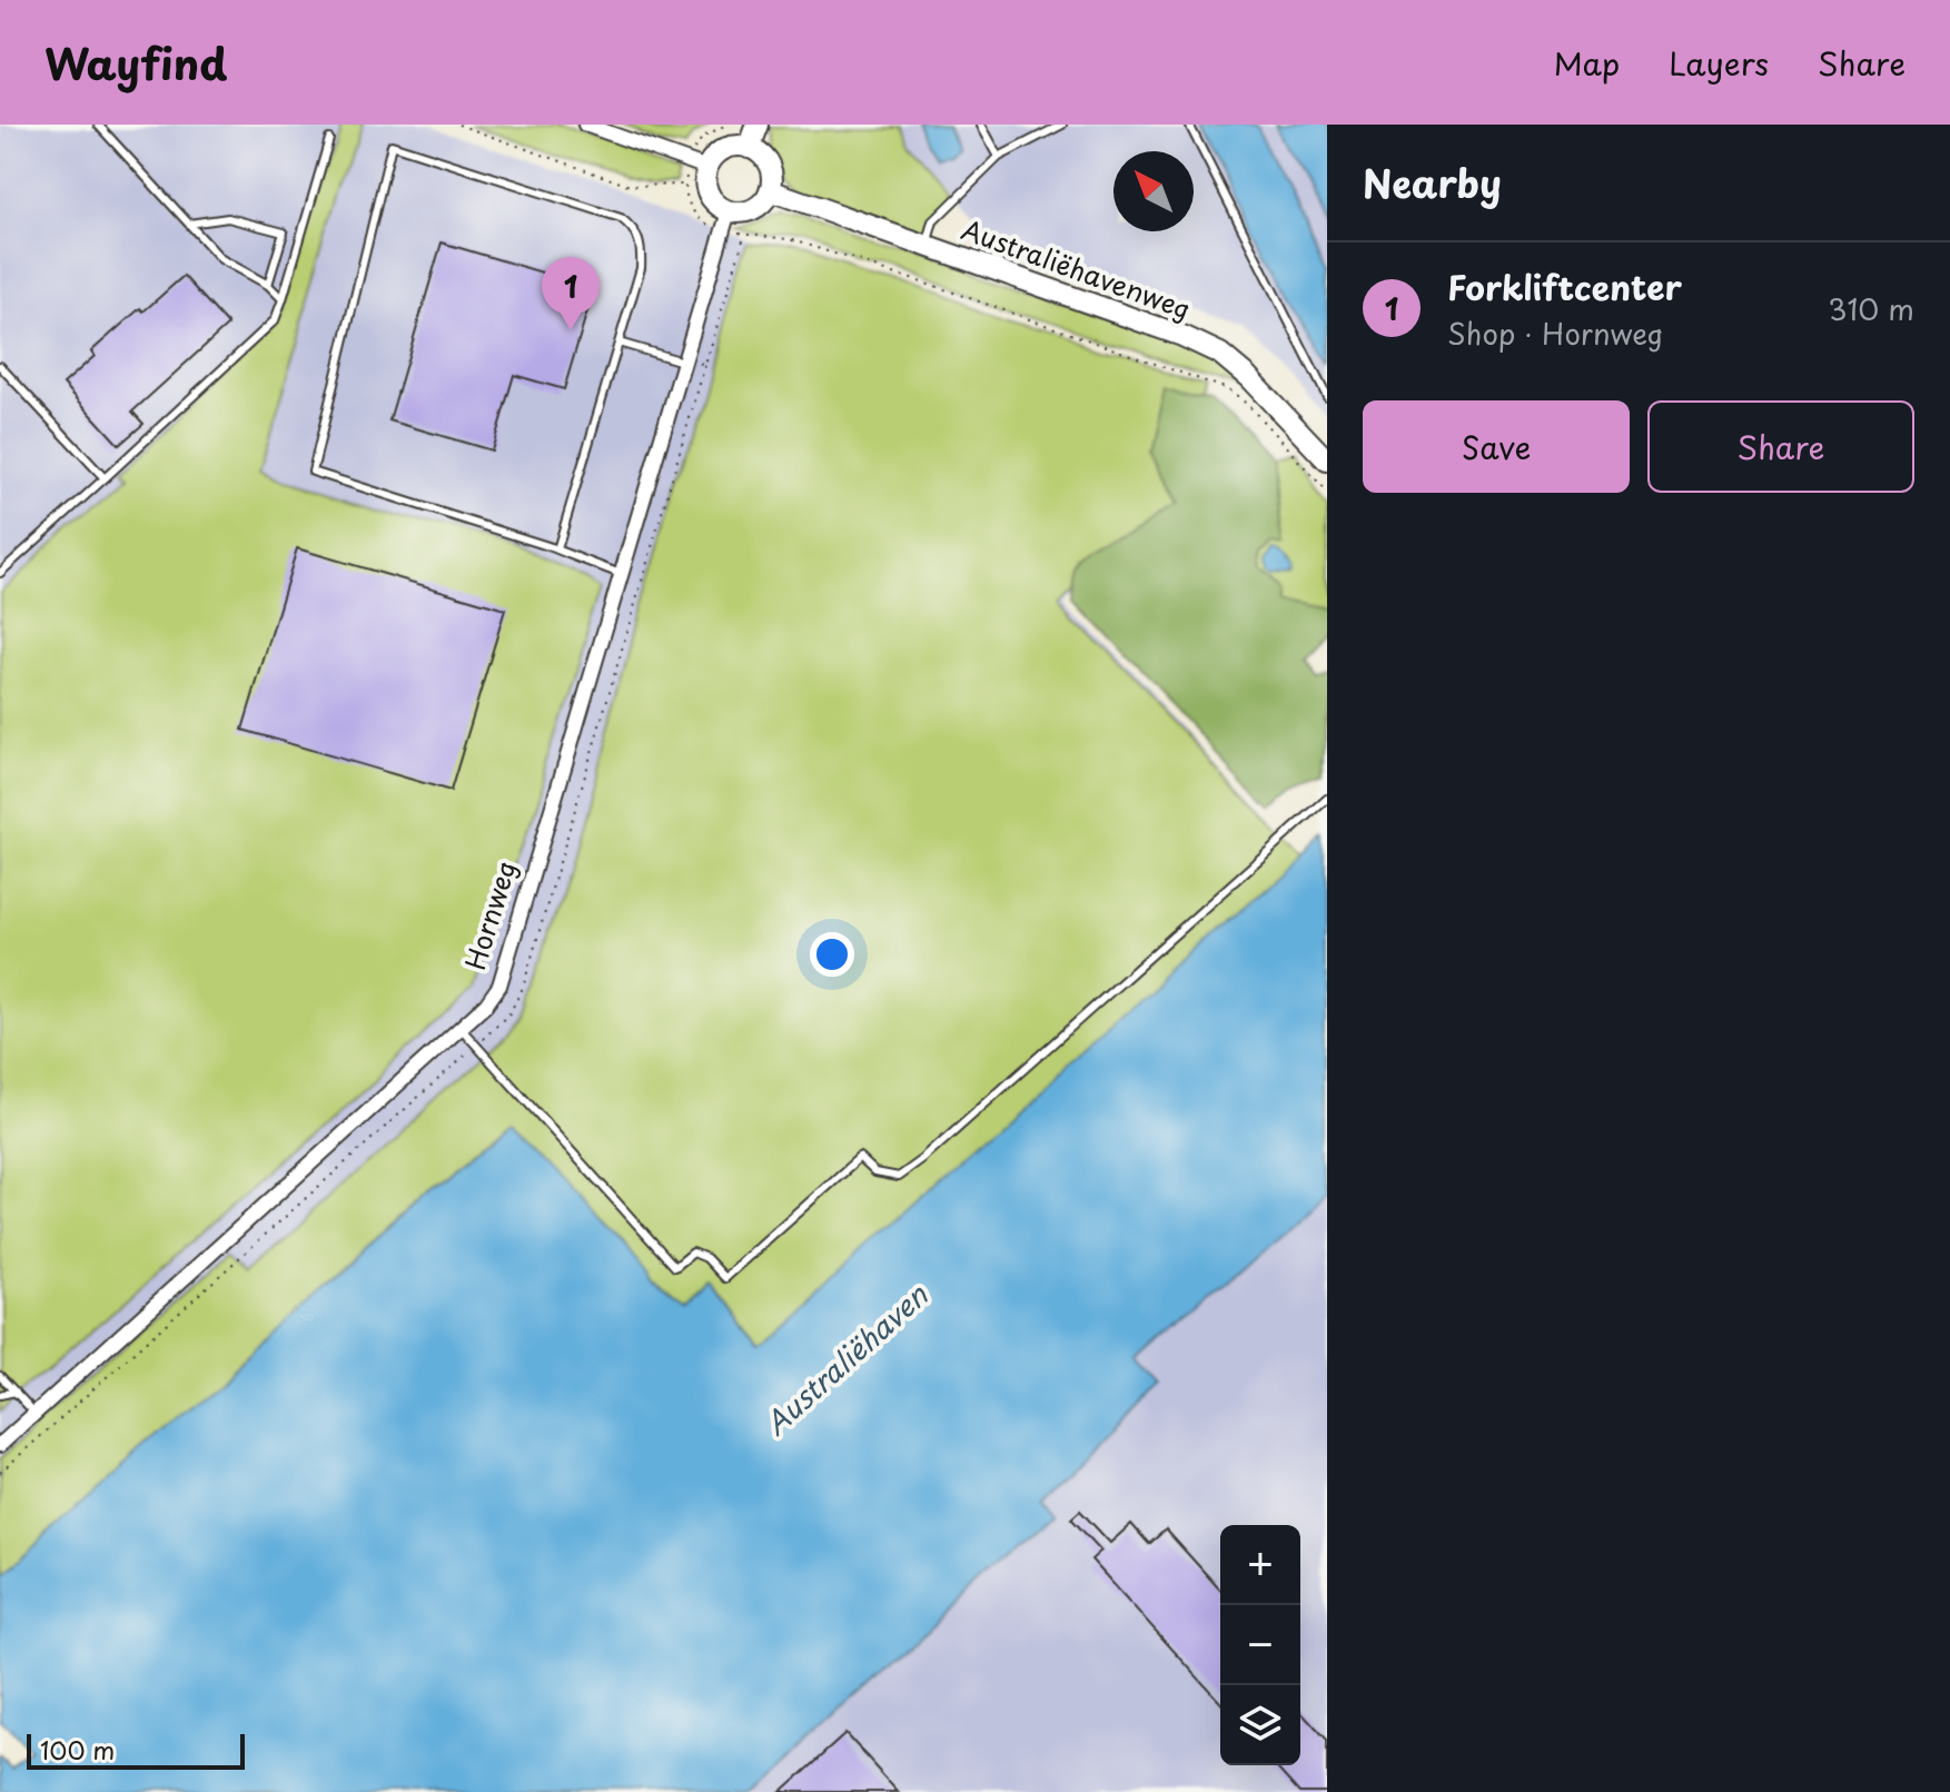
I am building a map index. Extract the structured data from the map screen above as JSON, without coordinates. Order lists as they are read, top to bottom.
{
  "streets": {
    "street": ["Australiëhavenweg", "Hornweg"]
  },
  "crossings": [
    ["Australiëhavenweg", "Hornweg"]
  ],
  "water": ["Australiëhaven"],
  "scale_bar": "100 m",
  "north": "top left",
  "page": {
    "header": "Wayfind",
    "nav": ["Map", "Layers", "Share"],
    "heading": "Nearby",
    "list": [
      {
        "mark": "1",
        "name": "Forkliftcenter",
        "note": "Shop · Hornweg",
        "value": "310 m"
      }
    ],
    "pins": "1",
    "buttons": ["Save", "Share"],
    "map_buttons": ["+", "−"],
    "scale": "100 m"
  }
}
